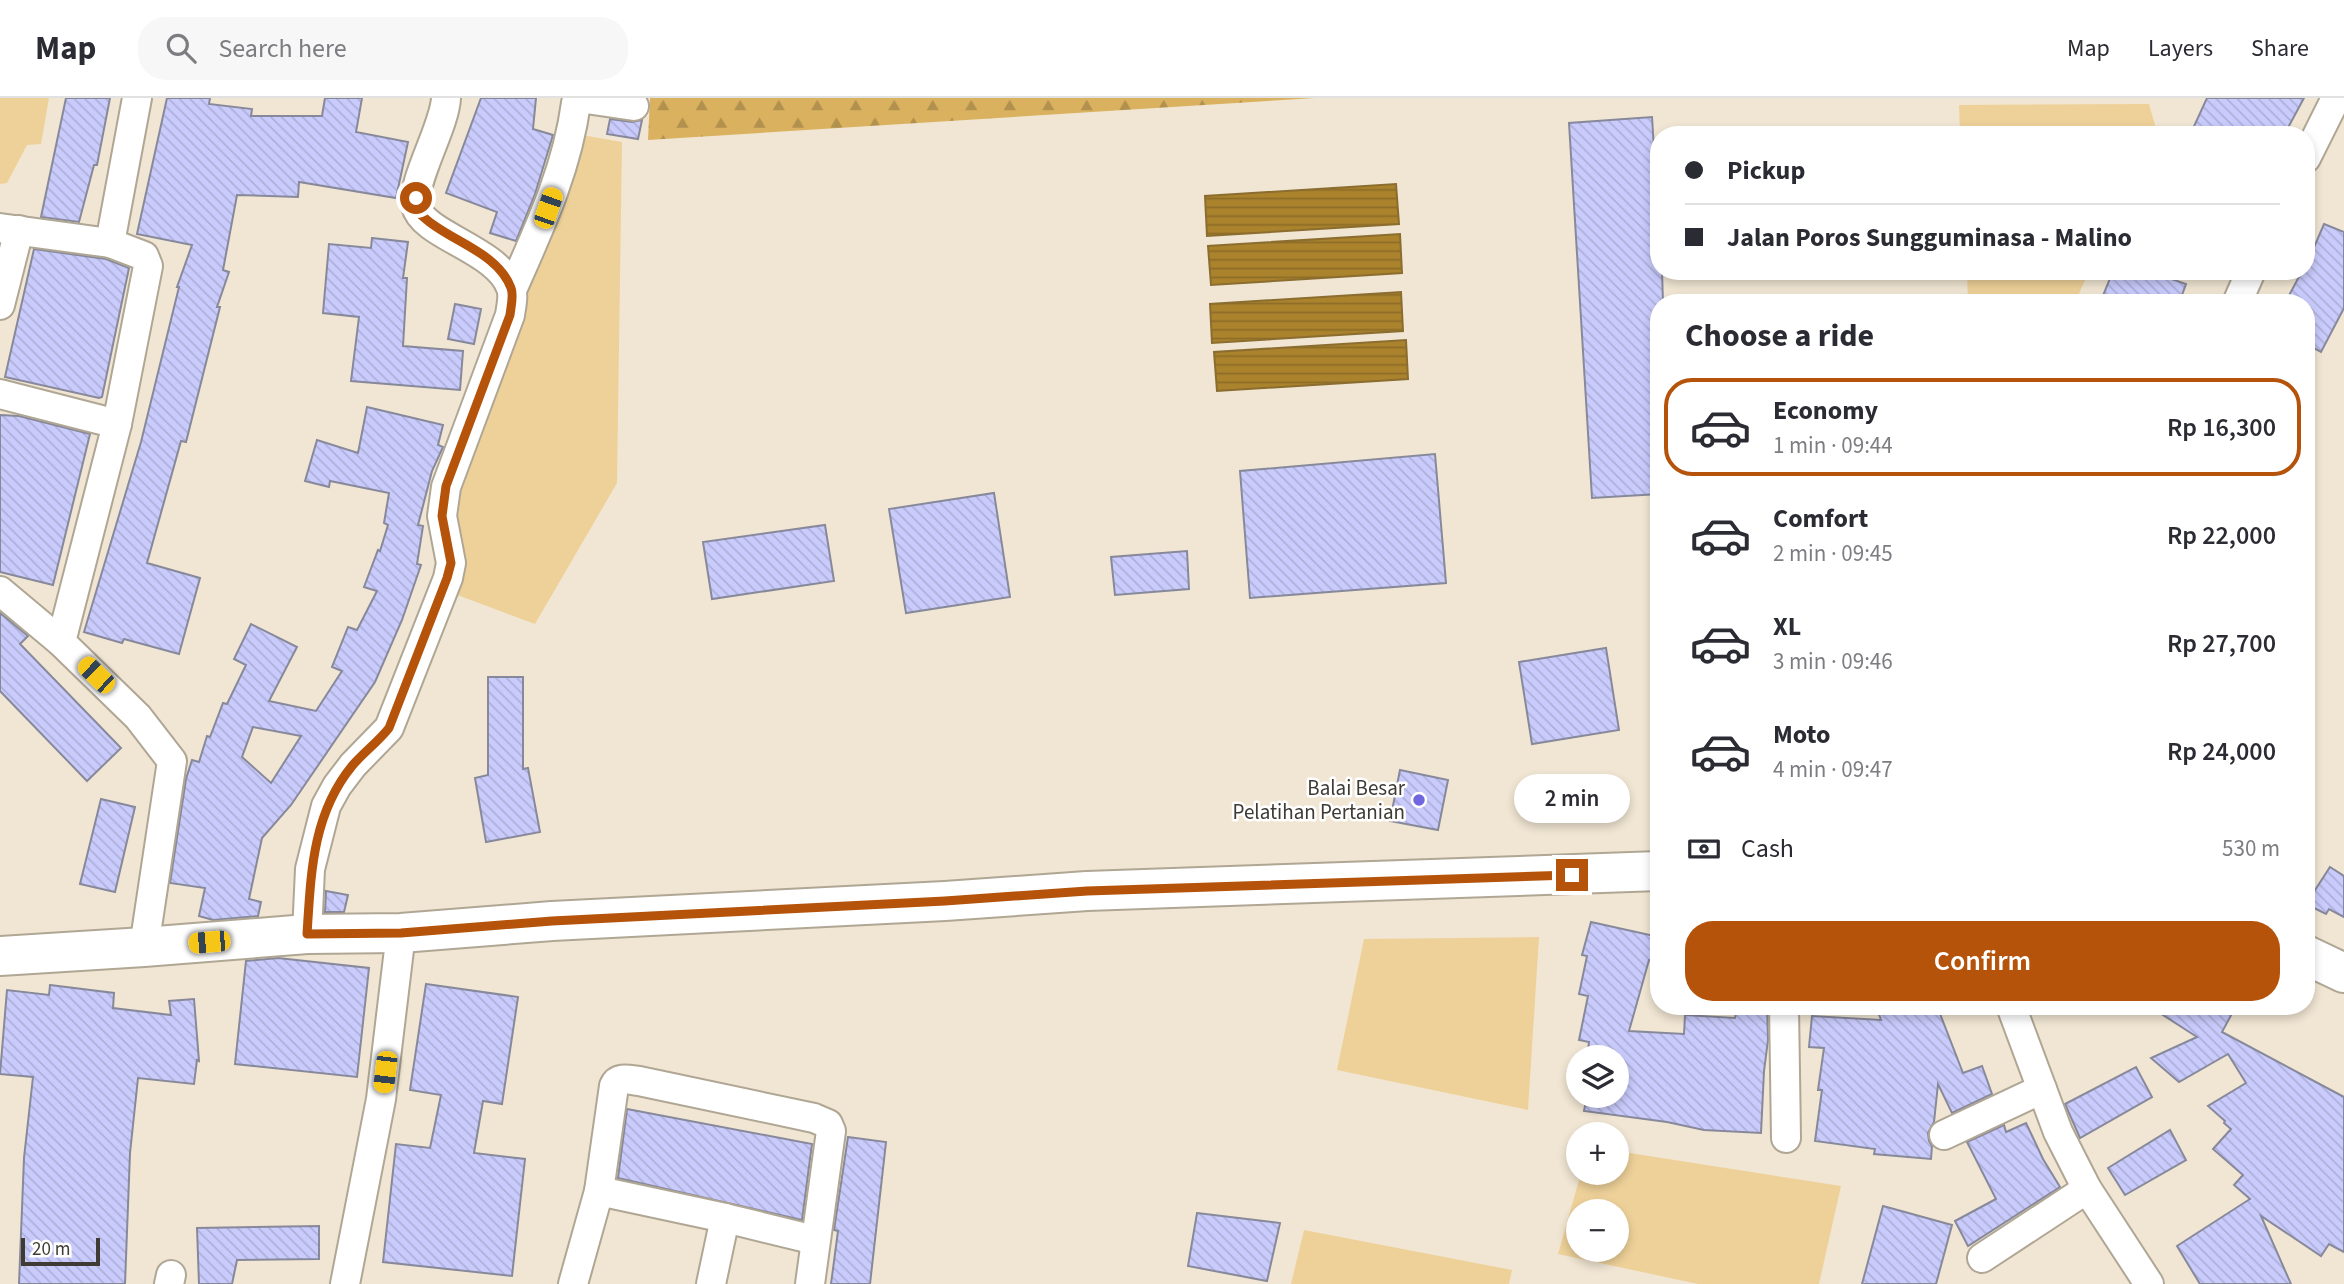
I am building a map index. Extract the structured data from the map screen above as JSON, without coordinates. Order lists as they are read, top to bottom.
{
  "places": ["Balai Besar Pelatihan Pertanian"],
  "scale_bar": "20 m",
  "page": {
    "header": "Map",
    "search": "Search here",
    "nav": ["Map", "Layers", "Share"],
    "banner": ["Pickup", "Jalan Poros Sungguminasa - Malino"],
    "heading": "Choose a ride",
    "list": [
      {
        "name": "Economy",
        "note": "1 min · 09:44",
        "value": "Rp 16,300"
      },
      {
        "name": "Comfort",
        "note": "2 min · 09:45",
        "value": "Rp 22,000"
      },
      {
        "name": "XL",
        "note": "3 min · 09:46",
        "value": "Rp 27,700"
      },
      {
        "name": "Moto",
        "note": "4 min · 09:47",
        "value": "Rp 24,000"
      }
    ],
    "bubble": "2 min",
    "pay": ["Cash", "530 m"],
    "buttons": "Confirm",
    "map_buttons": ["+", "−"],
    "scale": "20 m"
  }
}
